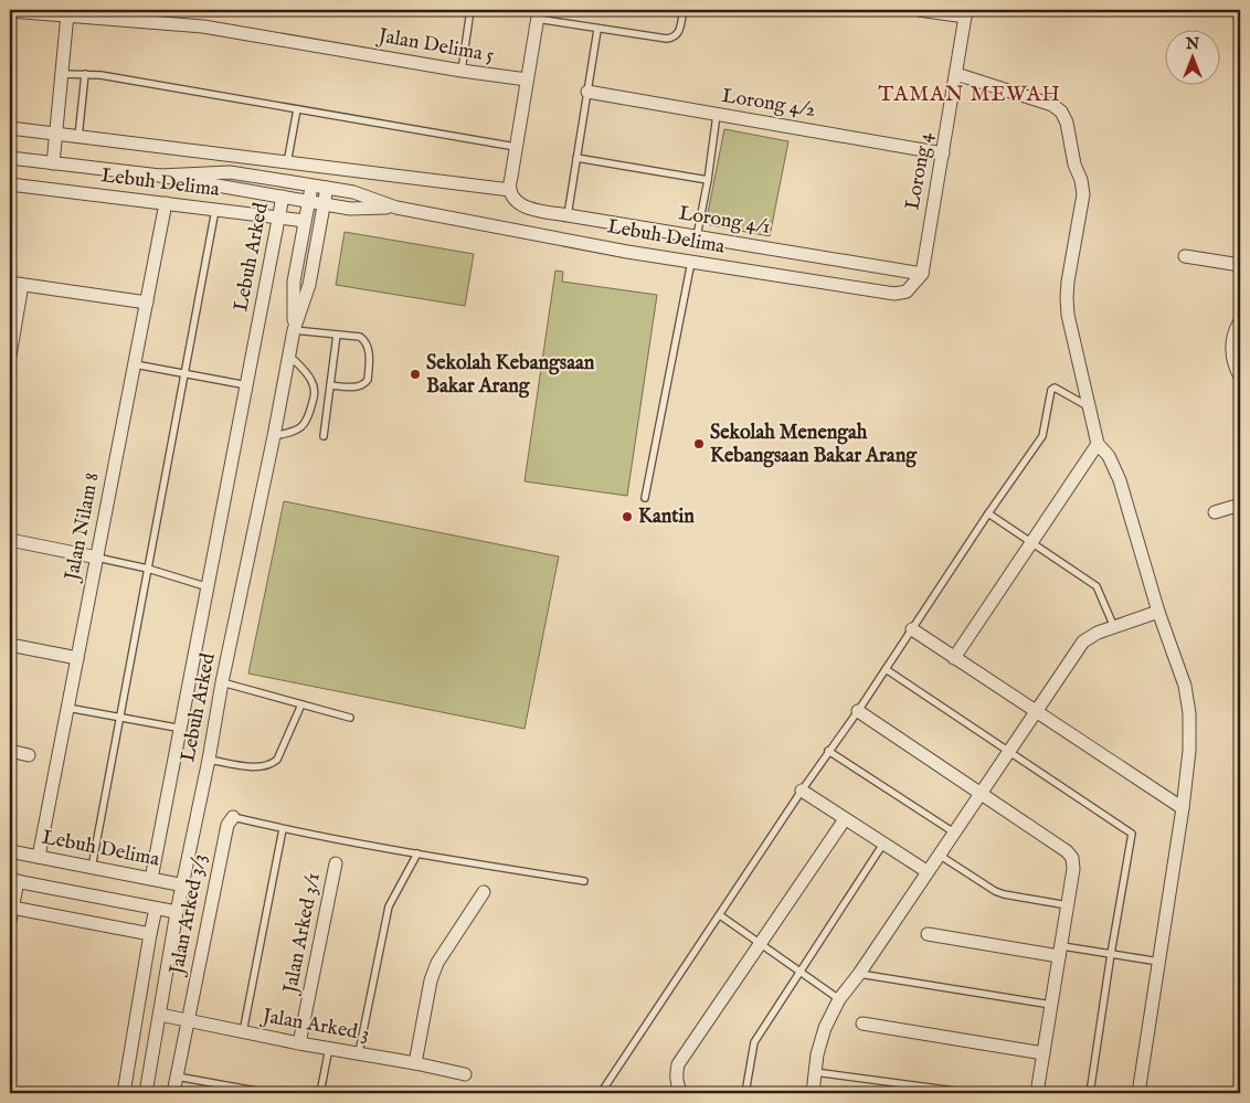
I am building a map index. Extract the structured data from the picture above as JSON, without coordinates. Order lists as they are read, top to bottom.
{
  "streets": {
    "street": [
      "Jalan Delima 5",
      "Lorong 4/2",
      "Lorong 4",
      "Lebuh Delima",
      "Lorong 4/1",
      "Lebuh Arked",
      "Jalan Nilam 8",
      "Jalan Arked 3/3",
      "Jalan Arked 3/1",
      "Jalan Arked 3"
    ]
  },
  "crossings": [
    ["Lorong 4/2", "Lorong 4"],
    ["Lorong 4", "Lebuh Delima"],
    ["Lorong 4", "Lorong 4/1"],
    ["Lebuh Delima", "Lorong 4/1"],
    ["Lebuh Delima", "Lebuh Arked"],
    ["Lebuh Delima", "Jalan Nilam 8"],
    ["Lebuh Arked", "Jalan Arked 3"],
    ["Jalan Arked 3/3", "Jalan Arked 3"],
    ["Jalan Arked 3/1", "Jalan Arked 3"]
  ],
  "districts": ["TAMAN MEWAH"],
  "places": ["Sekolah Kebangsaan Bakar Arang", "Sekolah Menengah Kebangsaan Bakar Arang", "Kantin"],
  "north": "top"
}
